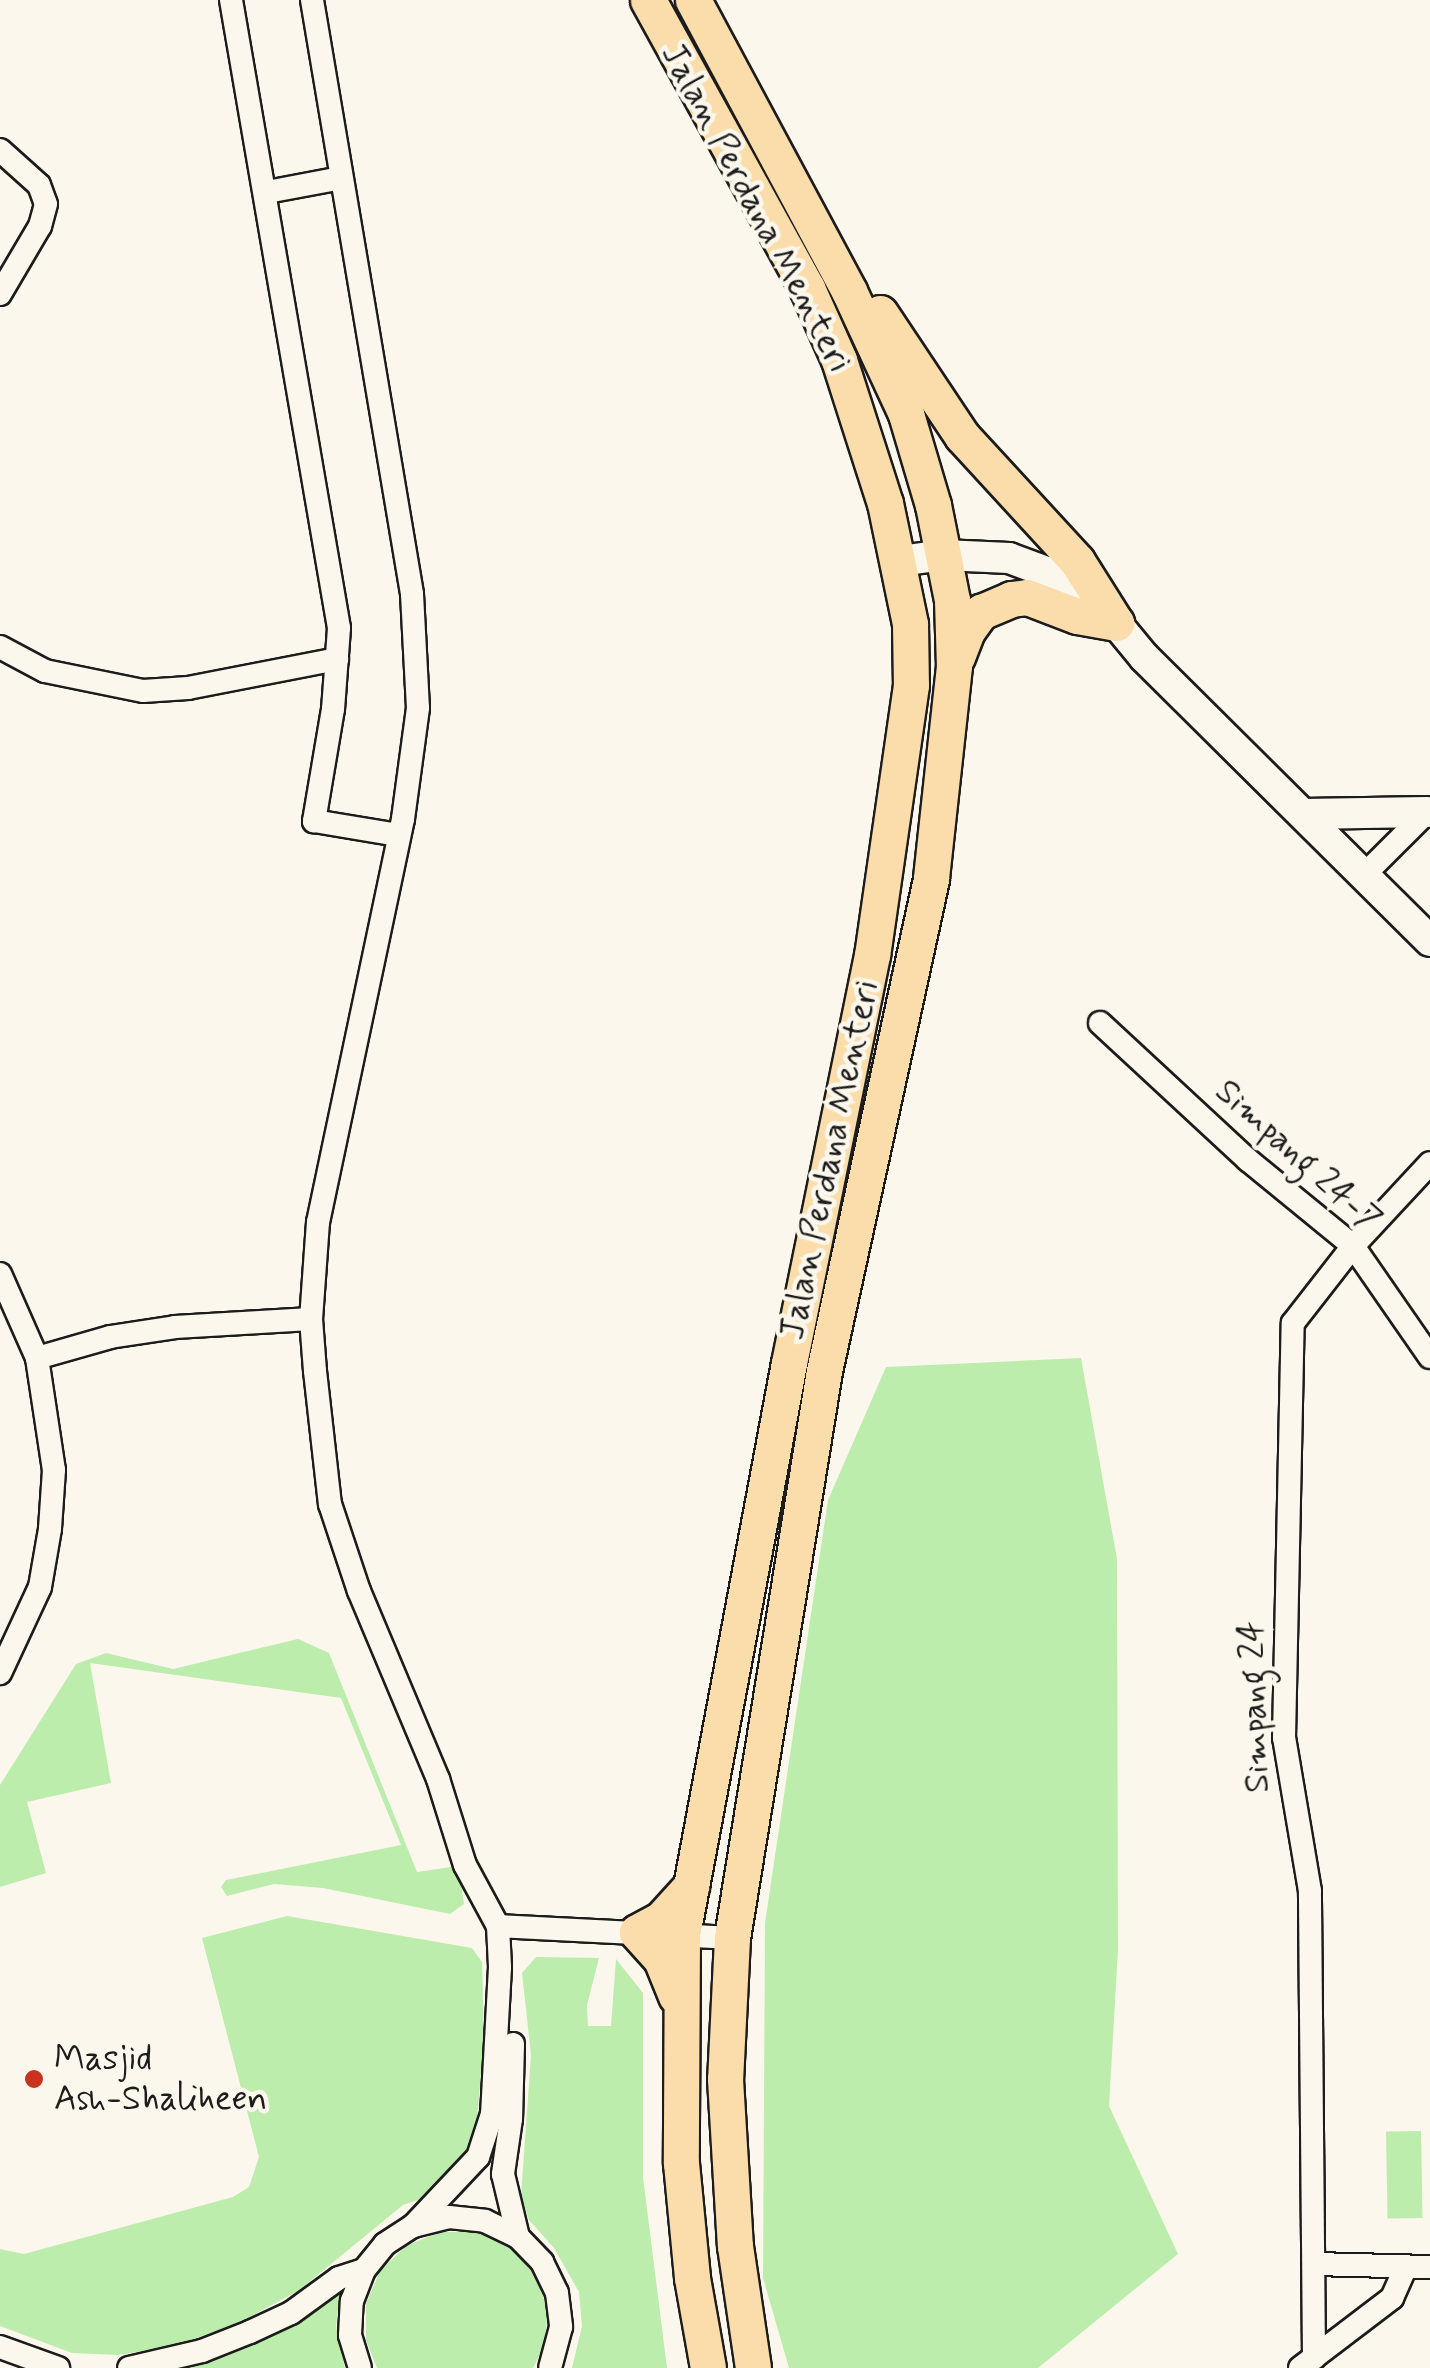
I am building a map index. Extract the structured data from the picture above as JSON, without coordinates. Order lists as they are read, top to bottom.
{
  "streets": {
    "main road": ["Jalan Perdana Menteri"],
    "street": ["Simpang 24-7", "Simpang 24"]
  },
  "crossings": [
    ["Simpang 24-7", "Simpang 24"]
  ],
  "places": ["Masjid Ash-Shaliheen"]
}
